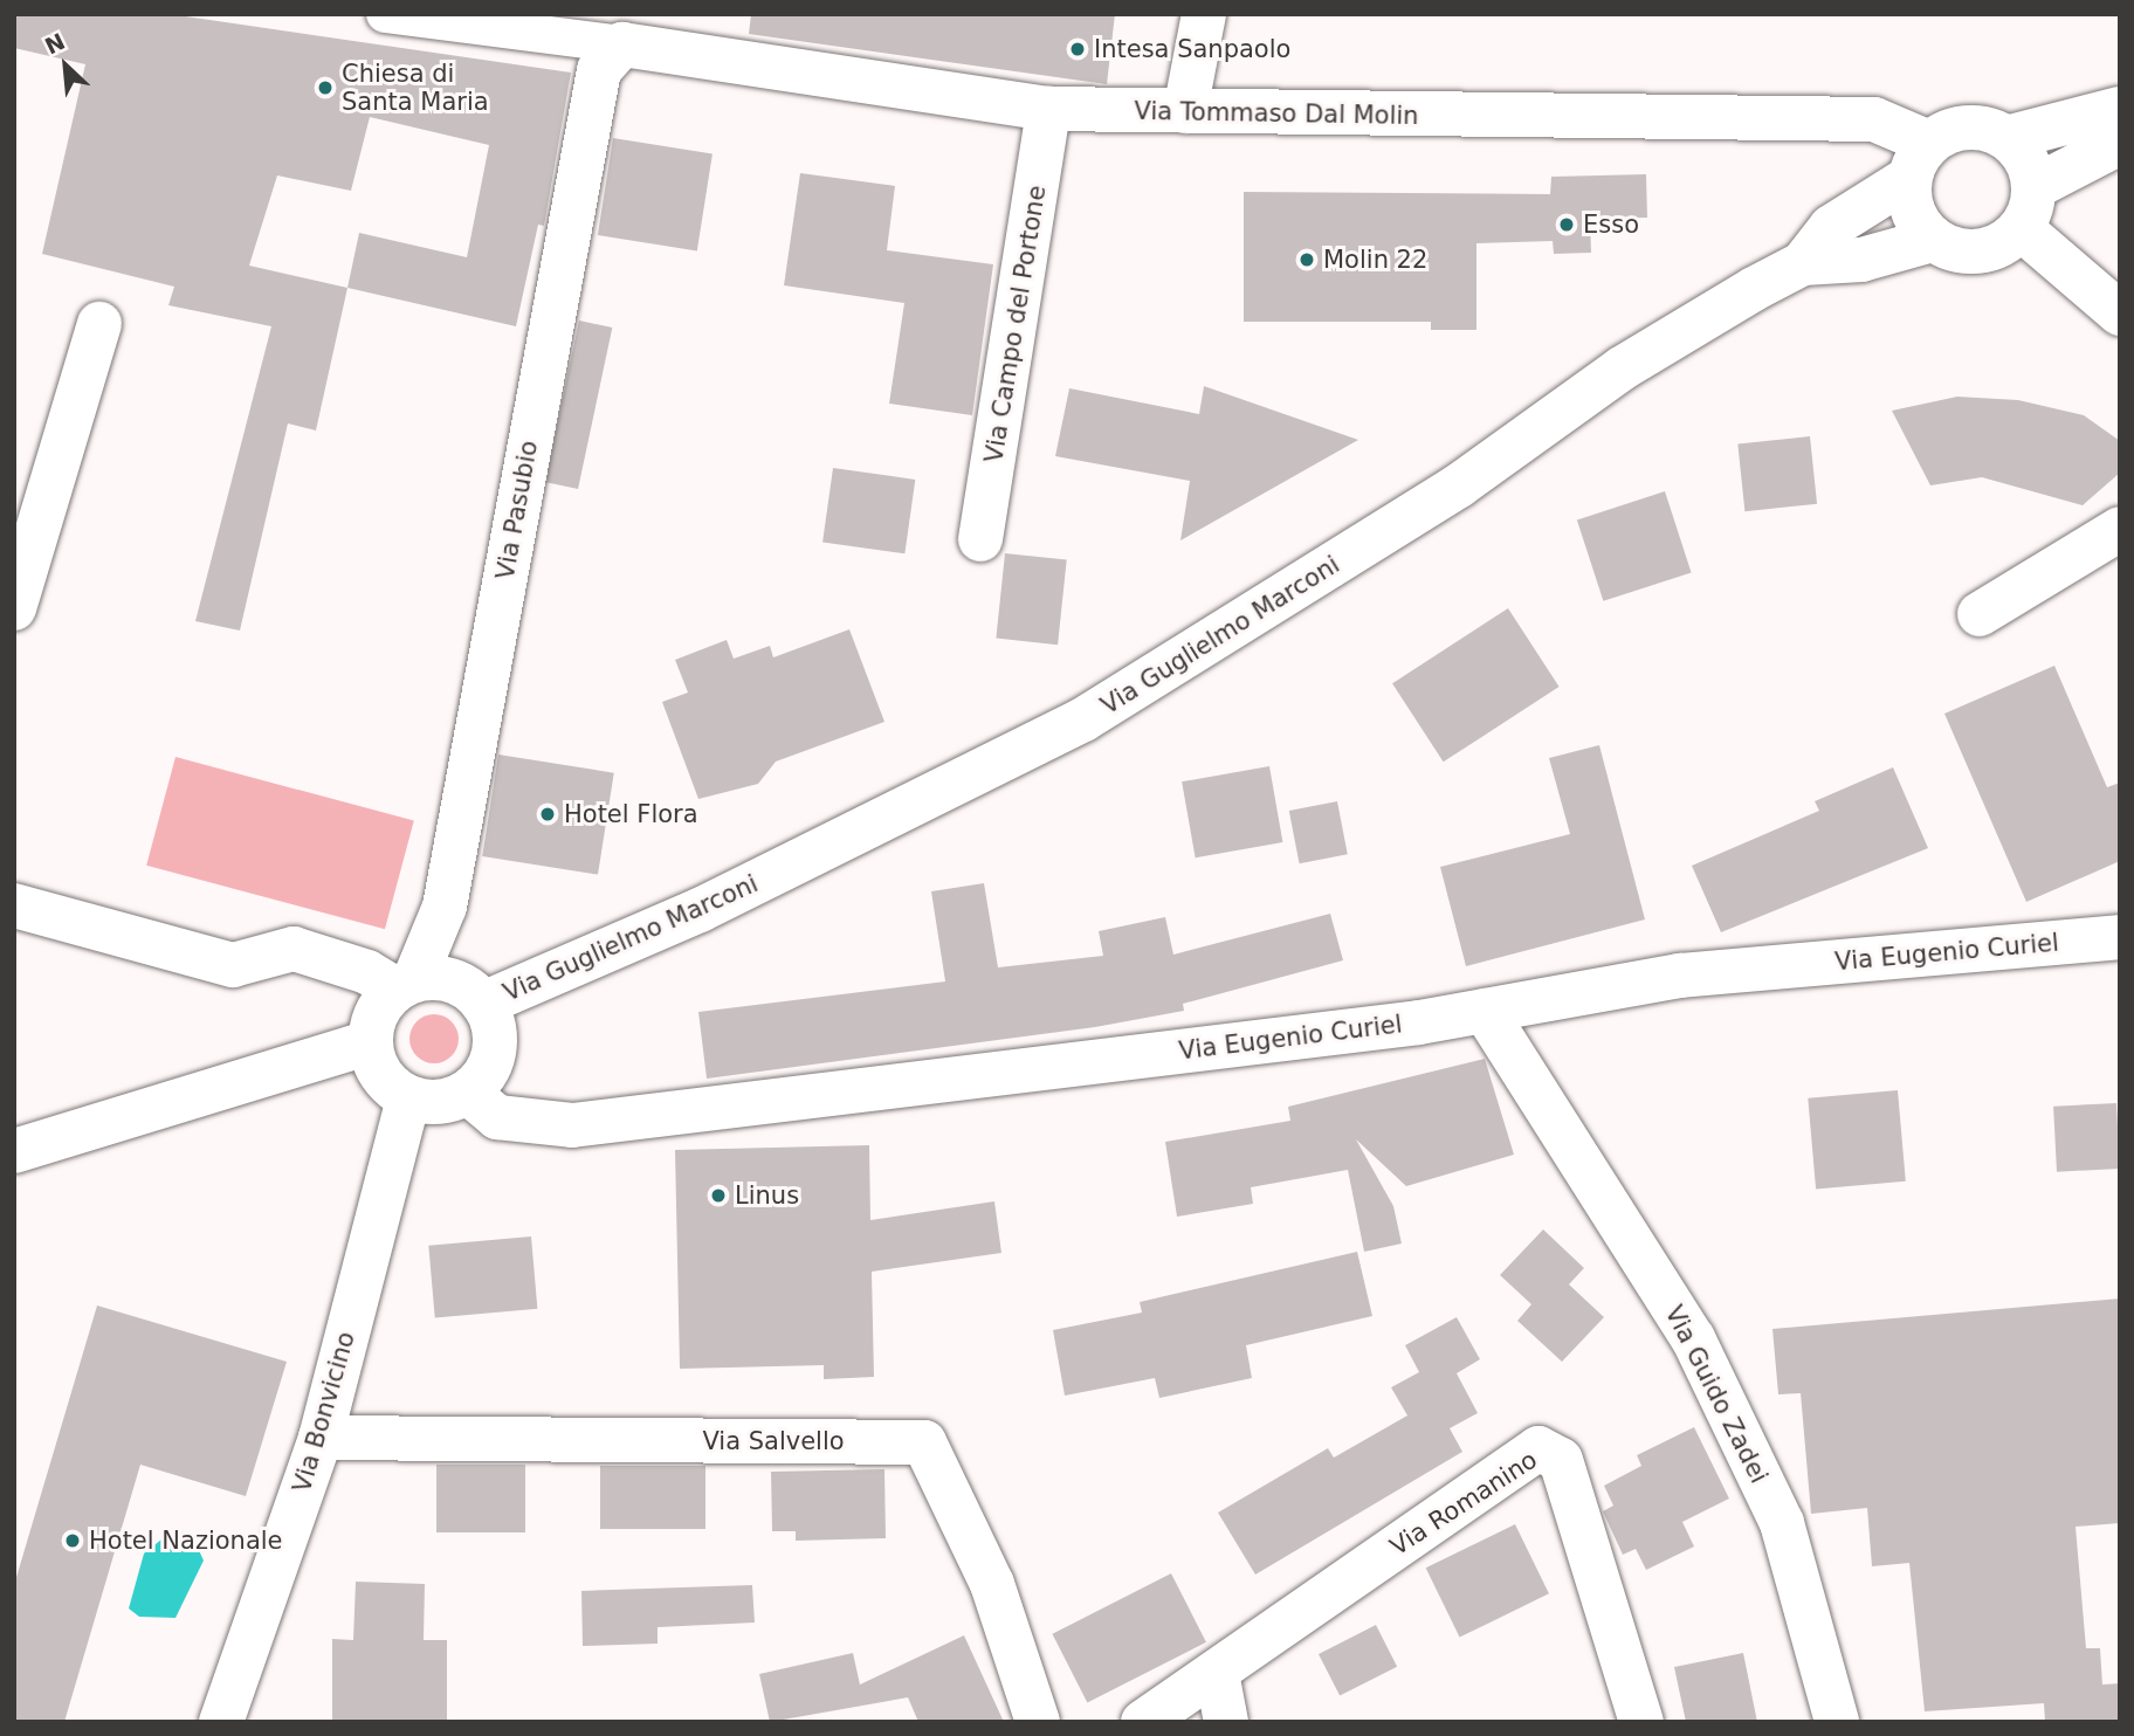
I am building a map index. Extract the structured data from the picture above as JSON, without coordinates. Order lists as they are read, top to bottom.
{
  "streets": {
    "street": [
      "Via Tommaso Dal Molin",
      "Via Campo del Portone",
      "Via Pasubio",
      "Via Guglielmo Marconi",
      "Via Eugenio Curiel",
      "Via Guido Zadei",
      "Via Bonvicino",
      "Via Salvello",
      "Via Romanino"
    ]
  },
  "crossings": [
    ["Via Tommaso Dal Molin", "Via Campo del Portone"],
    ["Via Tommaso Dal Molin", "Via Pasubio"],
    ["Via Tommaso Dal Molin", "Via Guglielmo Marconi"],
    ["Via Pasubio", "Via Guglielmo Marconi"],
    ["Via Pasubio", "Via Eugenio Curiel"],
    ["Via Pasubio", "Via Bonvicino"],
    ["Via Guglielmo Marconi", "Via Eugenio Curiel"],
    ["Via Guglielmo Marconi", "Via Bonvicino"],
    ["Via Eugenio Curiel", "Via Guido Zadei"],
    ["Via Eugenio Curiel", "Via Bonvicino"],
    ["Via Bonvicino", "Via Salvello"]
  ],
  "places": [
    "Intesa Sanpaolo",
    "Chiesa di Santa Maria",
    "Esso",
    "Molin 22",
    "Hotel Flora",
    "Linus",
    "Hotel Nazionale"
  ],
  "north": "top left"
}
